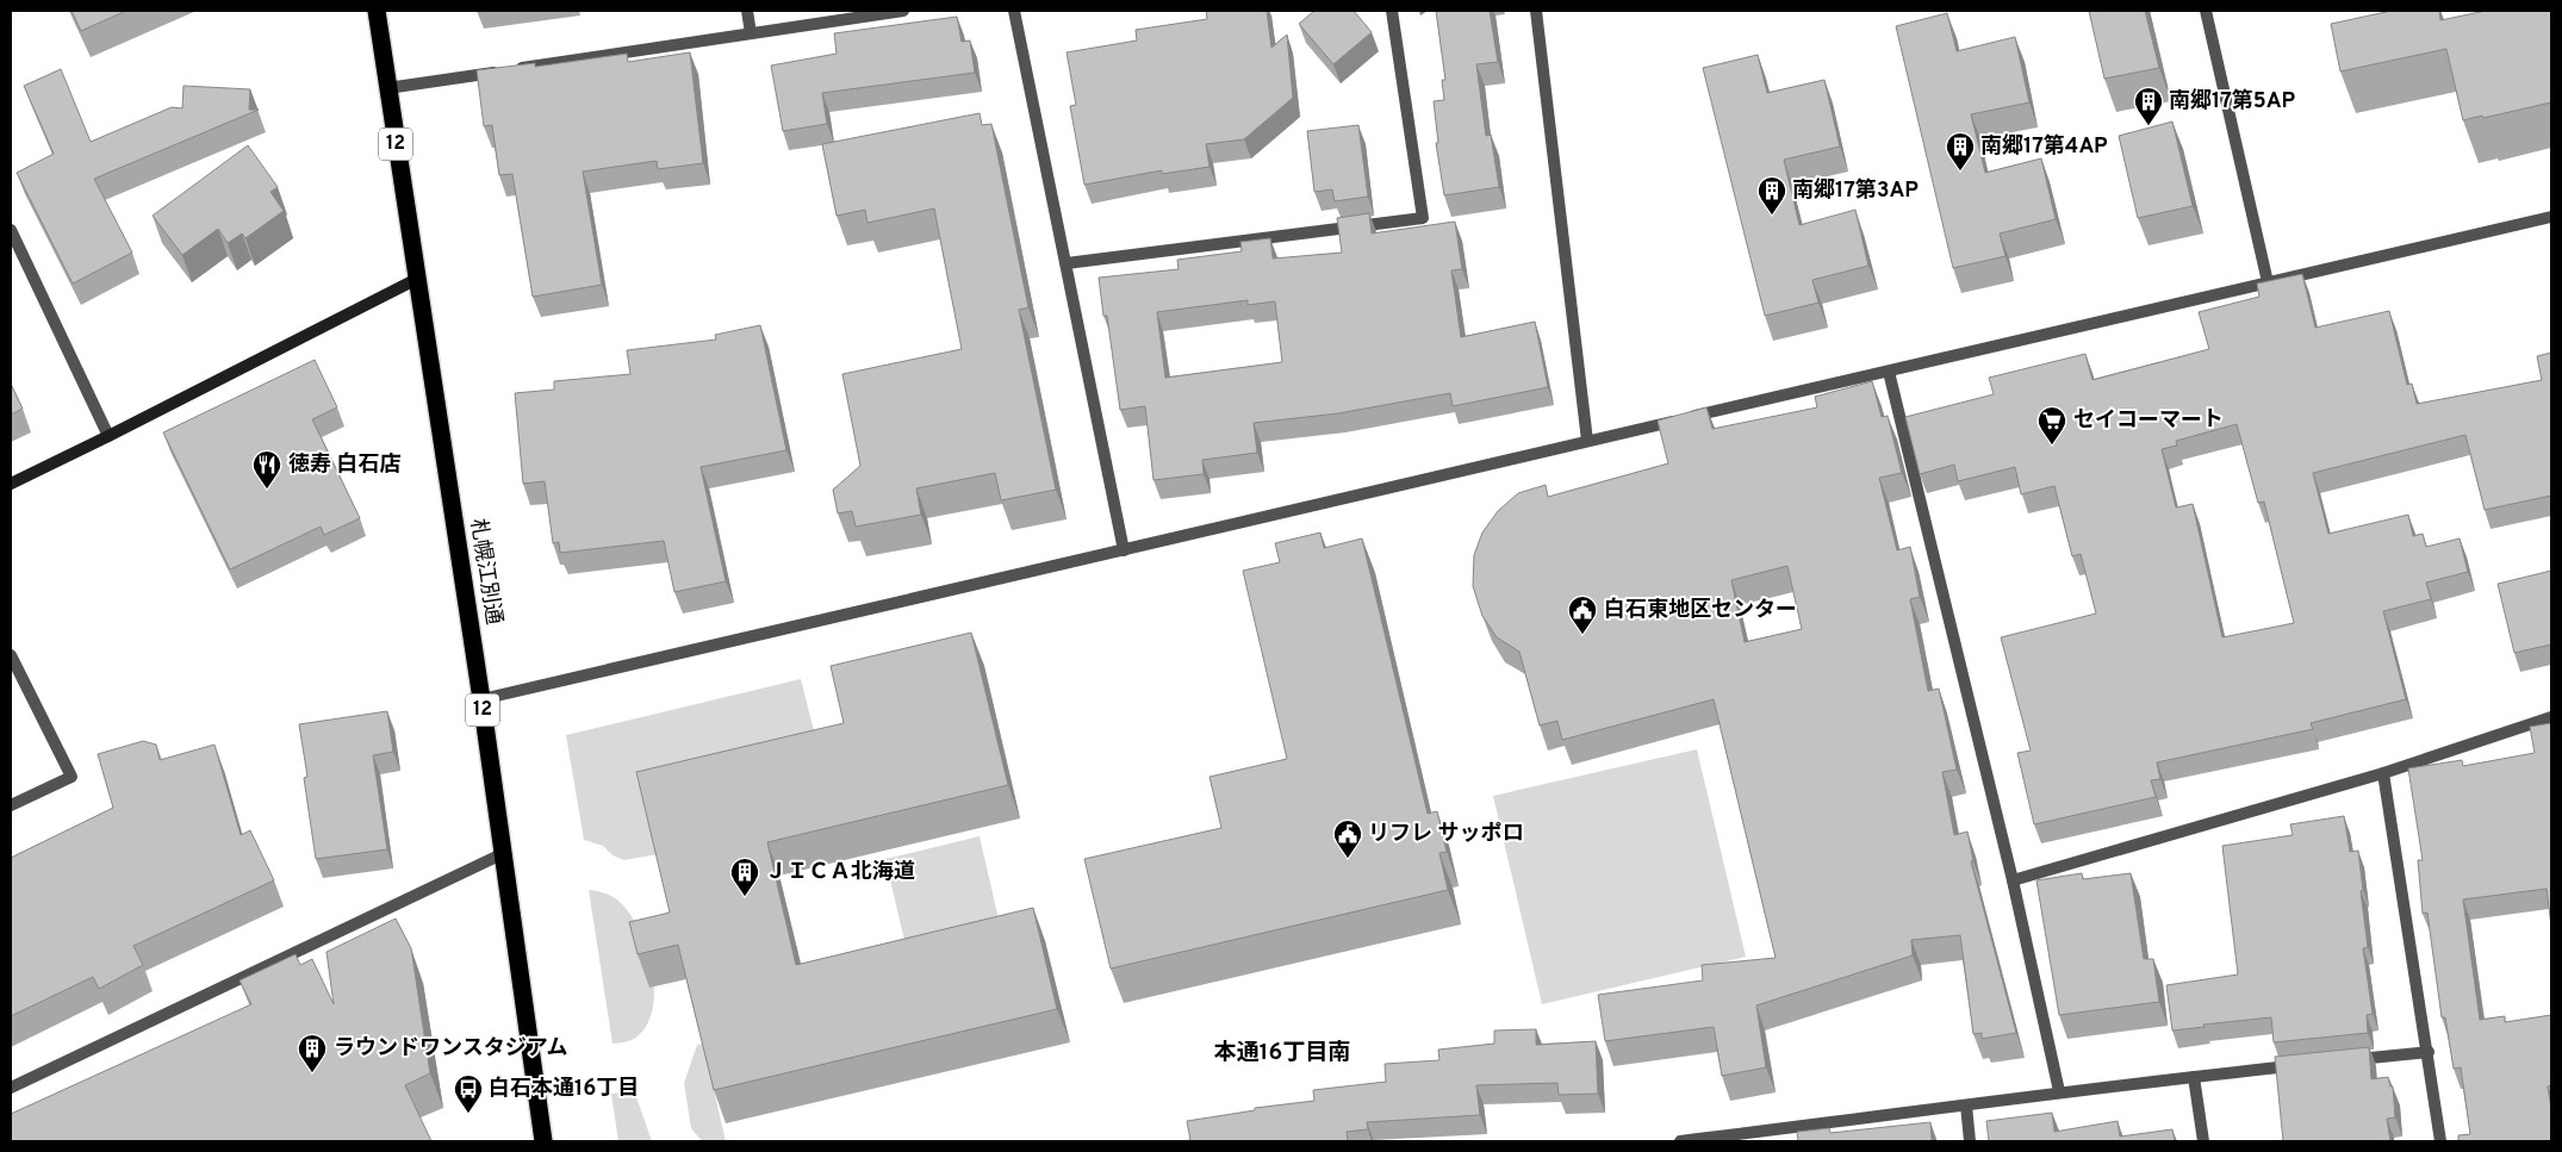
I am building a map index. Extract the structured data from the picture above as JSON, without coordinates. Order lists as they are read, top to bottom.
{
  "streets": {
    "highway": ["12", "札幌江別通"]
  },
  "districts": ["本通16丁目南"],
  "places": {
    "building": [
      "南郷17第5AP",
      "南郷17第4AP",
      "南郷17第3AP",
      "ＪＩＣＡ北海道",
      "ラウンドワンスタジアム"
    ],
    "supermarket": ["セイコーマート"],
    "restaurant": ["徳寿 白石店"],
    "public building": ["白石東地区センター", "リフレ サッポロ"],
    "bus stop": ["白石本通16丁目"]
  }
}
